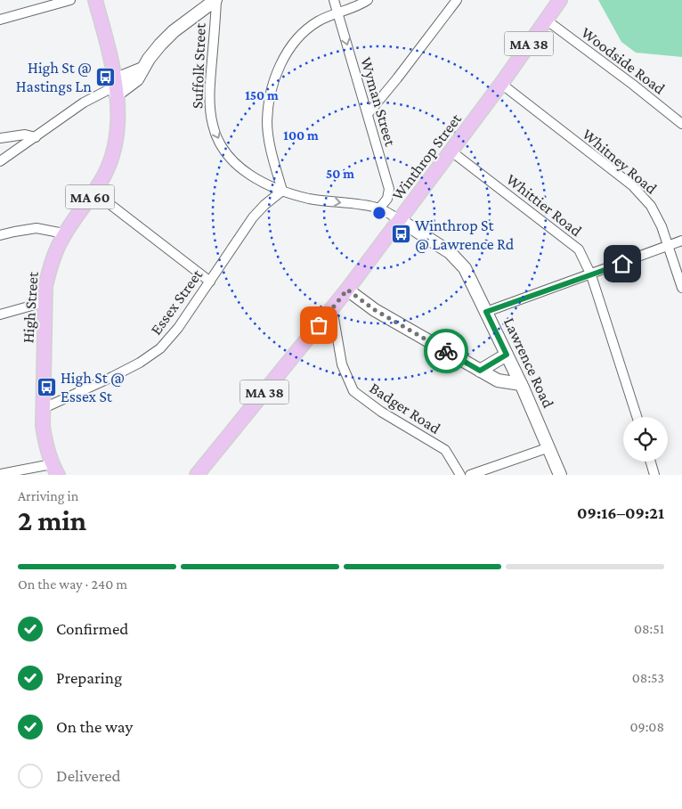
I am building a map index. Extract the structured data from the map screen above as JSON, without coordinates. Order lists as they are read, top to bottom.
{
  "streets": {
    "main road": [
      "MA 38",
      "Winthrop Street",
      "MA 60",
      "High Street"
    ],
    "street": [
      "Woodside Road",
      "Suffolk Street",
      "Wyman Street",
      "Whitney Road",
      "Whittier Road",
      "Essex Street",
      "Lawrence Road",
      "Badger Road"
    ]
  },
  "crossings": [
    ["Woodside Road", "Winthrop Street"],
    ["Suffolk Street", "Wyman Street"],
    ["Suffolk Street", "Winthrop Street"],
    ["Suffolk Street", "Essex Street"],
    ["Suffolk Street", "Lawrence Road"],
    ["Winthrop Street", "Whitney Road"],
    ["Winthrop Street", "Whittier Road"],
    ["Winthrop Street", "Lawrence Road"],
    ["Winthrop Street", "Badger Road"],
    ["Essex Street", "High Street"]
  ],
  "one_way": ["Suffolk Street", "Wyman Street"],
  "places": {
    "bus stop": ["High St @ Hastings Ln", "Winthrop St @ Lawrence Rd", "High St @ Essex St"]
  },
  "page": {
    "heading": ["2 min", "Arriving in", "09:16–09:21"],
    "bar": "On the way · 240 m",
    "list": [
      ["Confirmed", "08:51"],
      ["Preparing", "08:53"],
      ["On the way", "09:08"],
      "Delivered"
    ]
  },
  "rings": ["150 m", "100 m", "50 m"]
}
